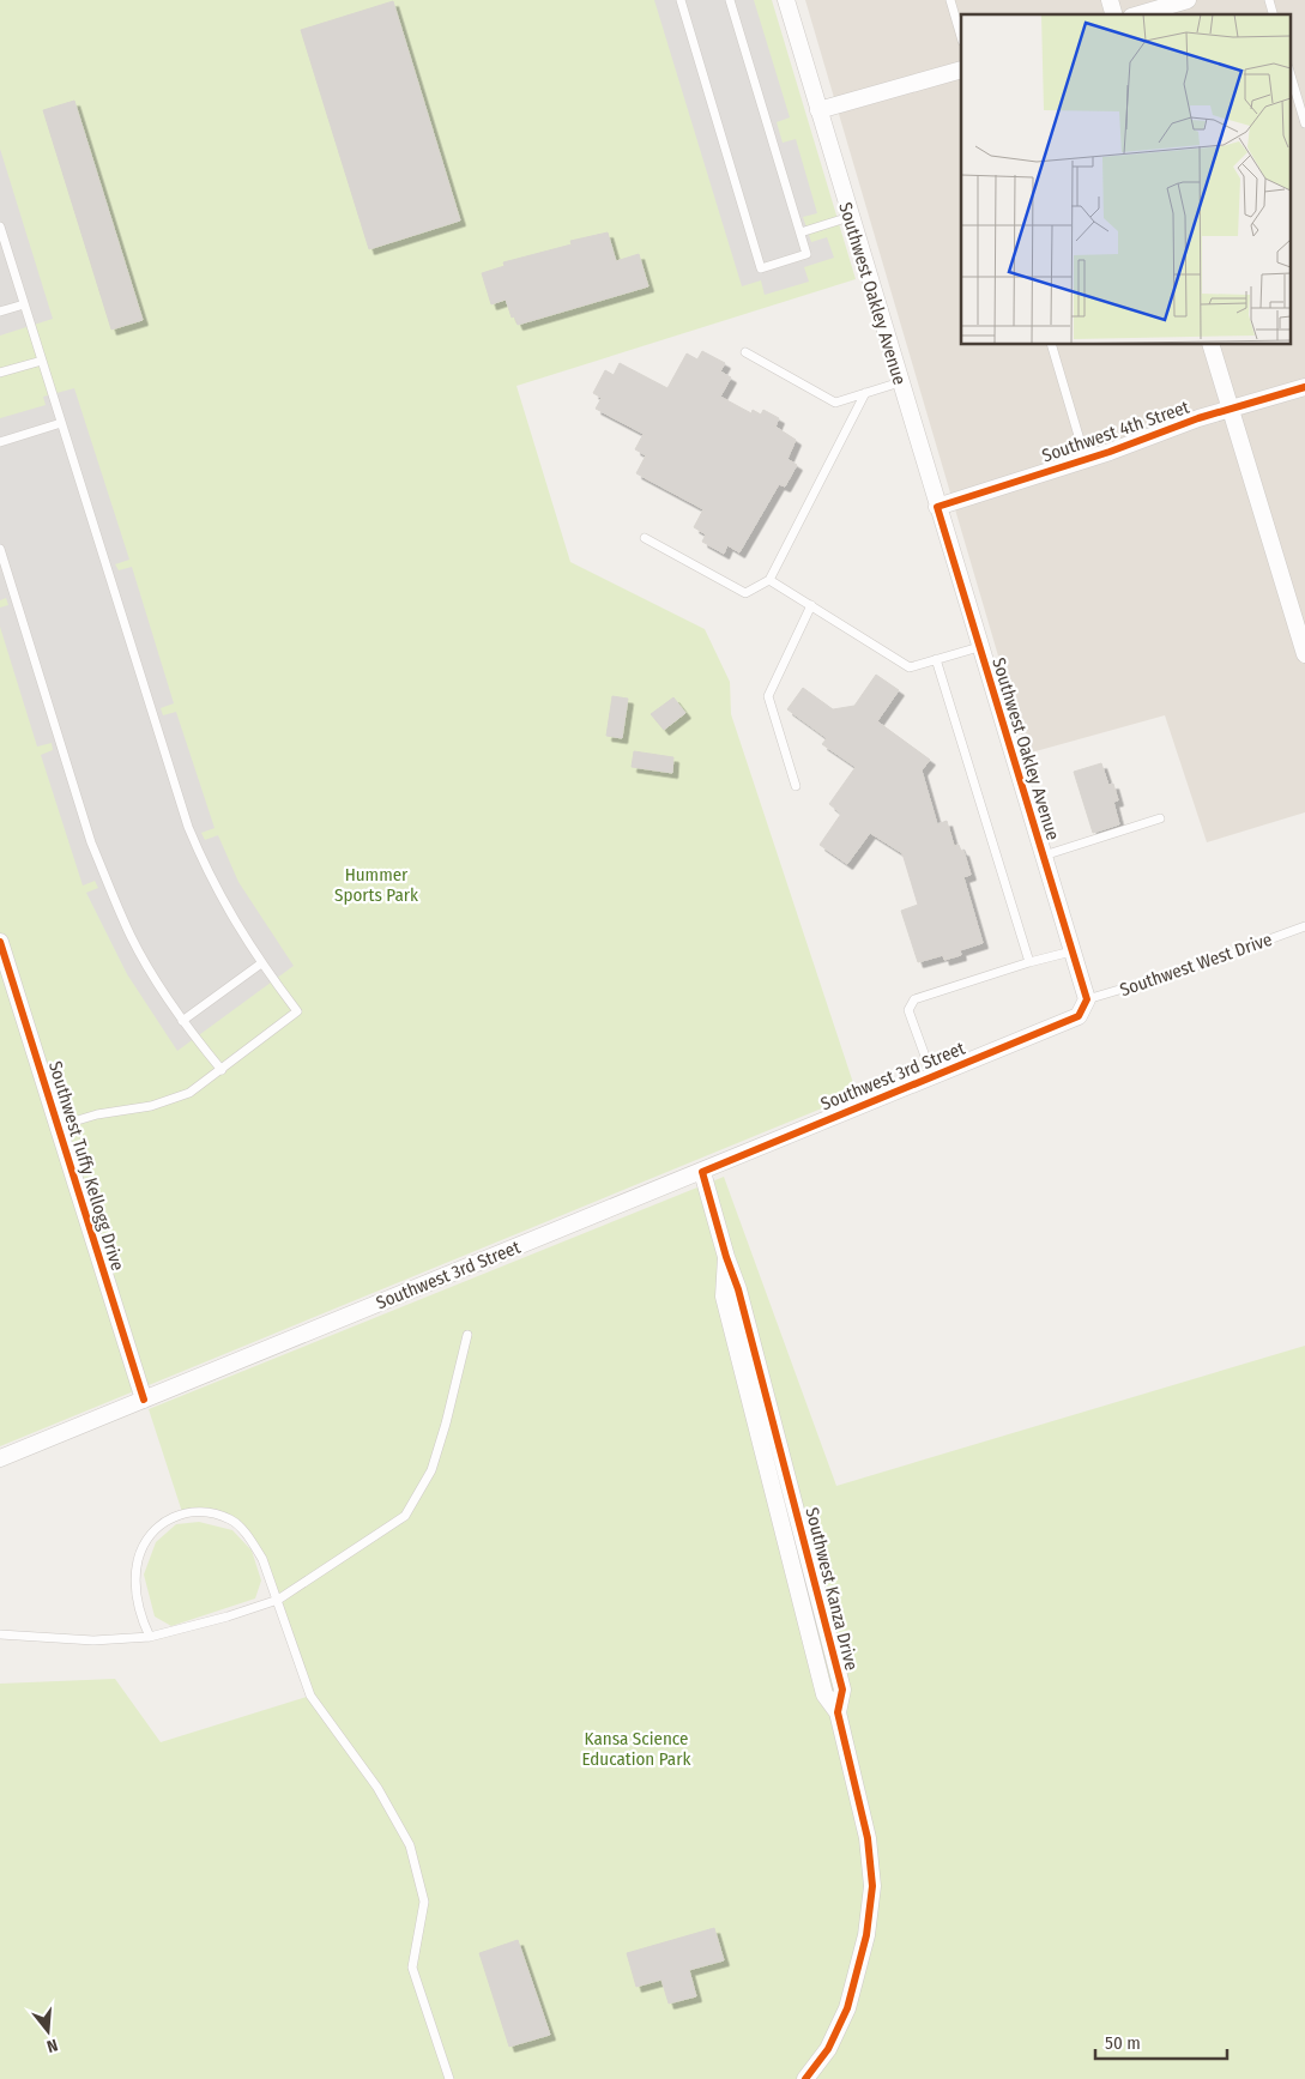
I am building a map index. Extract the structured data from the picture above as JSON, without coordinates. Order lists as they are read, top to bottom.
{
  "streets": {
    "street": [
      "Southwest Oakley Avenue",
      "Southwest 4th Street",
      "Southwest 3rd Street",
      "Southwest Tuffy Kellogg Drive",
      "Southwest Kanza Drive"
    ],
    "lane": ["Southwest West Drive"]
  },
  "crossings": [
    ["Southwest Oakley Avenue", "Southwest 4th Street"],
    ["Southwest Oakley Avenue", "Southwest West Drive"],
    ["Southwest Oakley Avenue", "Southwest 3rd Street"],
    ["Southwest West Drive", "Southwest 3rd Street"],
    ["Southwest 3rd Street", "Southwest Tuffy Kellogg Drive"],
    ["Southwest 3rd Street", "Southwest Kanza Drive"]
  ],
  "parks": ["Hummer Sports Park", "Kansa Science Education Park"],
  "scale_bar": "50 m",
  "north": "bottom"
}
